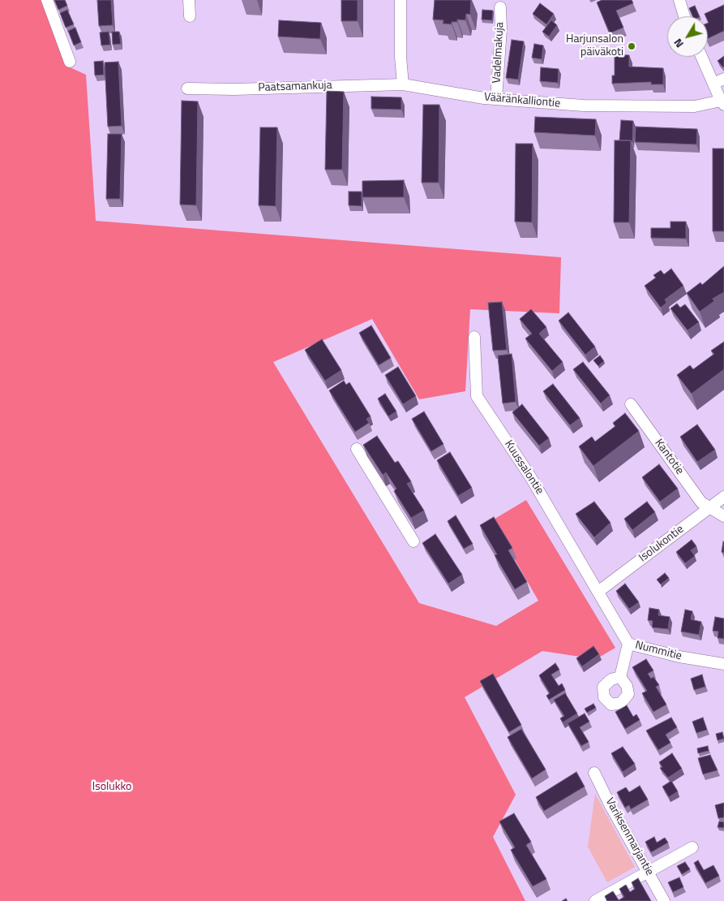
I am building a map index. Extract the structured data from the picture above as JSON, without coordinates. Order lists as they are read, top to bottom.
{
  "streets": {
    "street": [
      "Vadelmakuja",
      "Paatsamankuja",
      "Vääränkalliontie",
      "Kantotie",
      "Kuussalontie",
      "Isolukontie",
      "Nummitie",
      "Variksenmarjantie"
    ]
  },
  "crossings": [
    ["Vadelmakuja", "Vääränkalliontie"],
    ["Paatsamankuja", "Vääränkalliontie"],
    ["Kantotie", "Isolukontie"],
    ["Kuussalontie", "Isolukontie"],
    ["Kuussalontie", "Nummitie"],
    ["Isolukontie", "Nummitie"]
  ],
  "parks": ["Isolukko"],
  "places": ["Harjunsalon päiväkoti"],
  "north": "bottom left"
}
